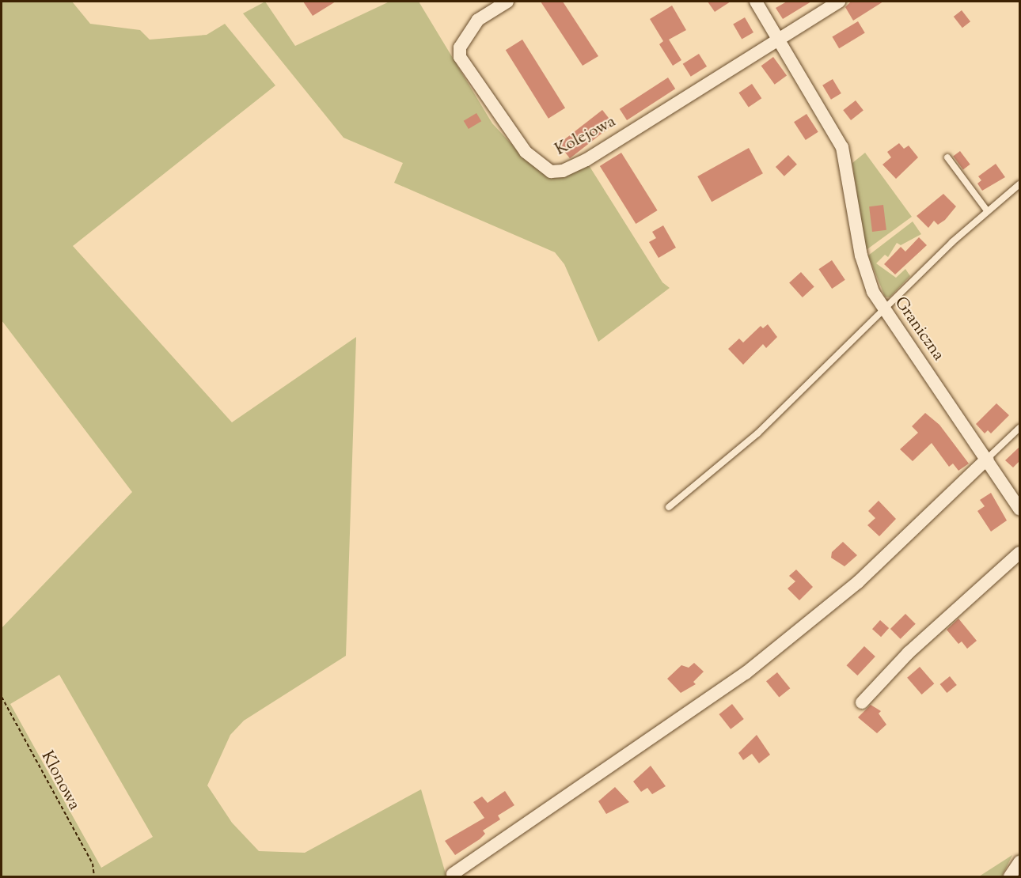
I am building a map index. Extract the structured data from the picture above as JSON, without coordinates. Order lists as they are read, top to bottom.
{
  "streets": {
    "street": ["Kolejowa", "Graniczna"],
    "path": ["Klonowa"]
  },
  "crossings": [
    ["Kolejowa", "Graniczna"]
  ]
}
